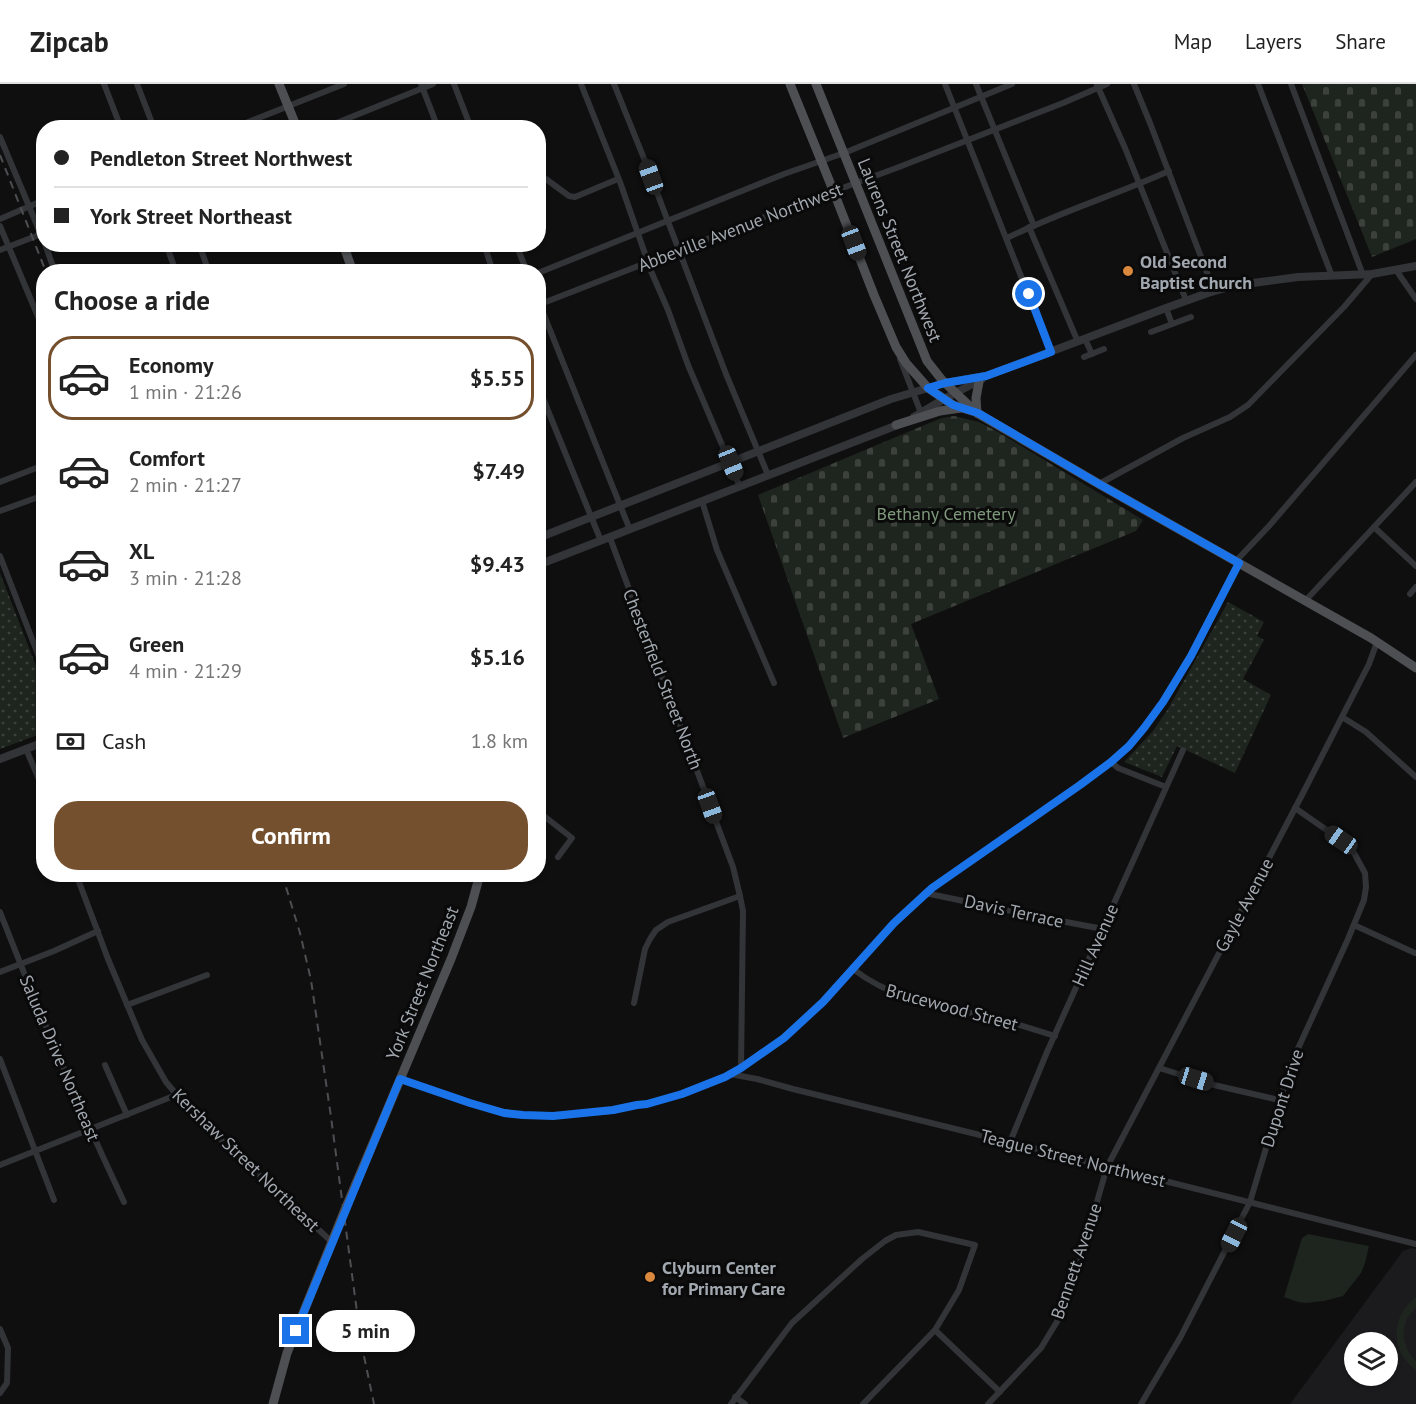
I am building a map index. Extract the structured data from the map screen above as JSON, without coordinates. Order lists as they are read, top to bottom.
{
  "streets": {
    "main road": ["Laurens Street Northwest", "York Street Northeast"],
    "street": [
      "Abbeville Avenue Northwest",
      "Chesterfield Street North",
      "Gayle Avenue",
      "Davis Terrace",
      "Hill Avenue",
      "Brucewood Street",
      "Saluda Drive Northeast",
      "Dupont Drive",
      "Teague Street Northwest",
      "Kershaw Street Northeast",
      "Bennett Avenue"
    ]
  },
  "crossings": [
    ["Abbeville Avenue Northwest", "Laurens Street Northwest"],
    ["Laurens Street Northwest", "Gayle Avenue"],
    ["Gayle Avenue", "Dupont Drive"],
    ["Gayle Avenue", "Teague Street Northwest"],
    ["Gayle Avenue", "Bennett Avenue"],
    ["Davis Terrace", "Hill Avenue"],
    ["Hill Avenue", "Brucewood Street"],
    ["Hill Avenue", "Teague Street Northwest"],
    ["York Street Northeast", "Kershaw Street Northeast"],
    ["Dupont Drive", "Teague Street Northwest"],
    ["Teague Street Northwest", "Bennett Avenue"]
  ],
  "parks": ["Bethany Cemetery"],
  "places": ["Old Second Baptist Church", "Clyburn Center for Primary Care"],
  "page": {
    "header": "Zipcab",
    "nav": ["Map", "Layers", "Share"],
    "banner": ["Pendleton Street Northwest", "York Street Northeast"],
    "heading": "Choose a ride",
    "list": [
      {
        "name": "Economy",
        "note": "1 min · 21:26",
        "value": "$5.55"
      },
      {
        "name": "Comfort",
        "note": "2 min · 21:27",
        "value": "$7.49"
      },
      {
        "name": "XL",
        "note": "3 min · 21:28",
        "value": "$9.43"
      },
      {
        "name": "Green",
        "note": "4 min · 21:29",
        "value": "$5.16"
      }
    ],
    "pay": ["Cash", "1.8 km"],
    "buttons": "Confirm",
    "bubble": "5 min"
  }
}
